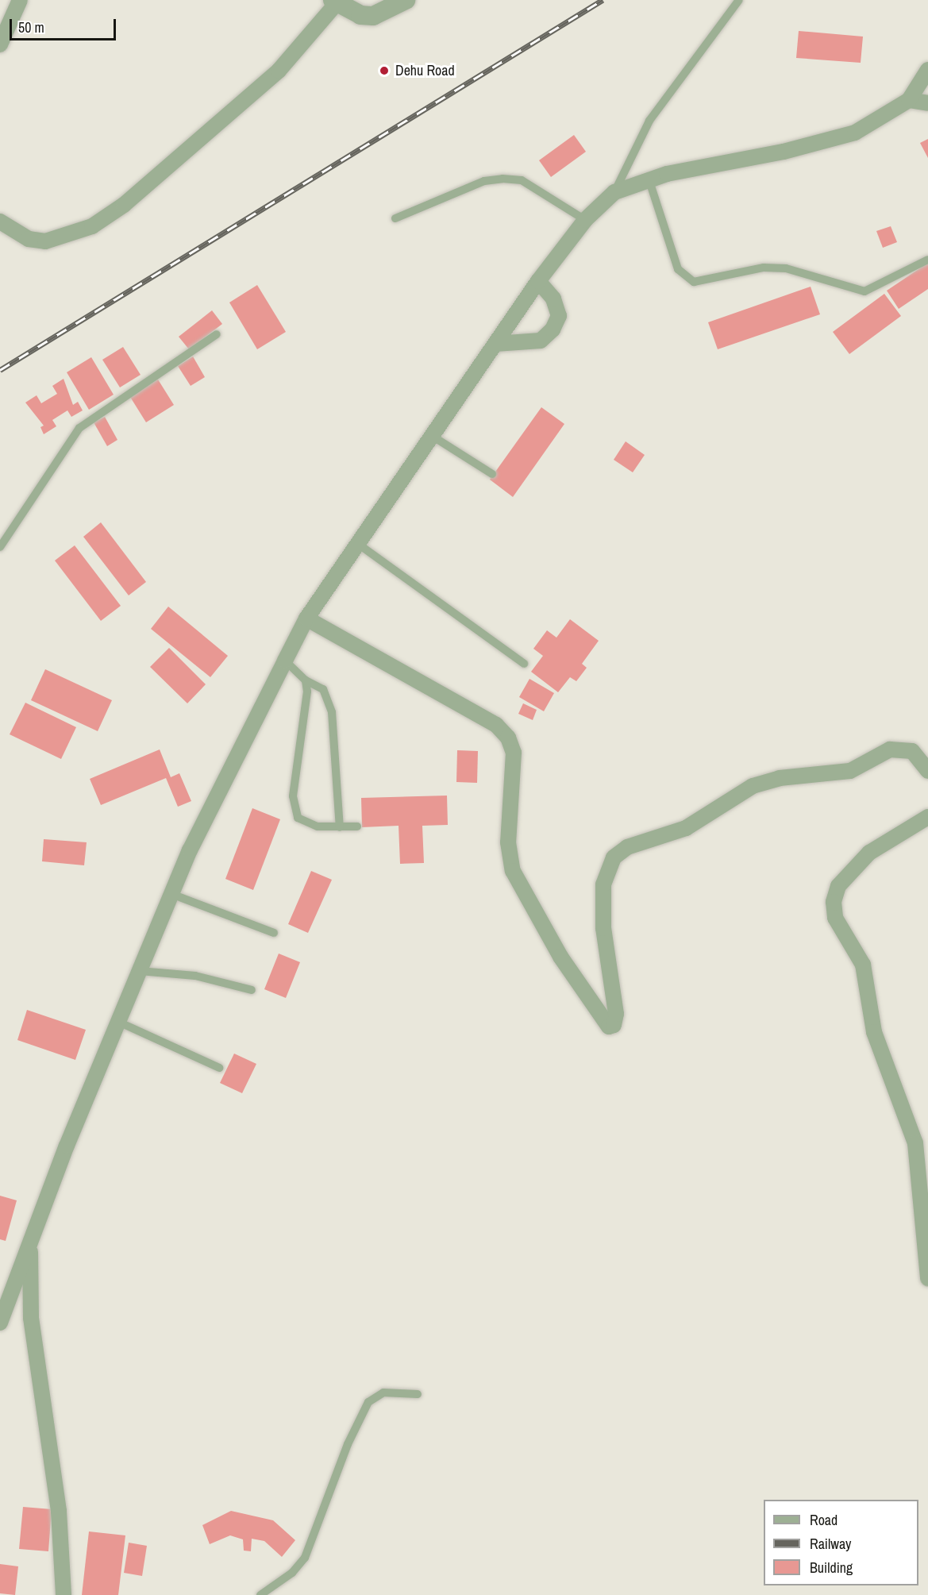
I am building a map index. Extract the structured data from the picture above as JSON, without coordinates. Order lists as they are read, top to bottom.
{
  "places": ["Dehu Road"],
  "legend": ["Road", "Railway", "Building"],
  "scale_bar": "50 m"
}
